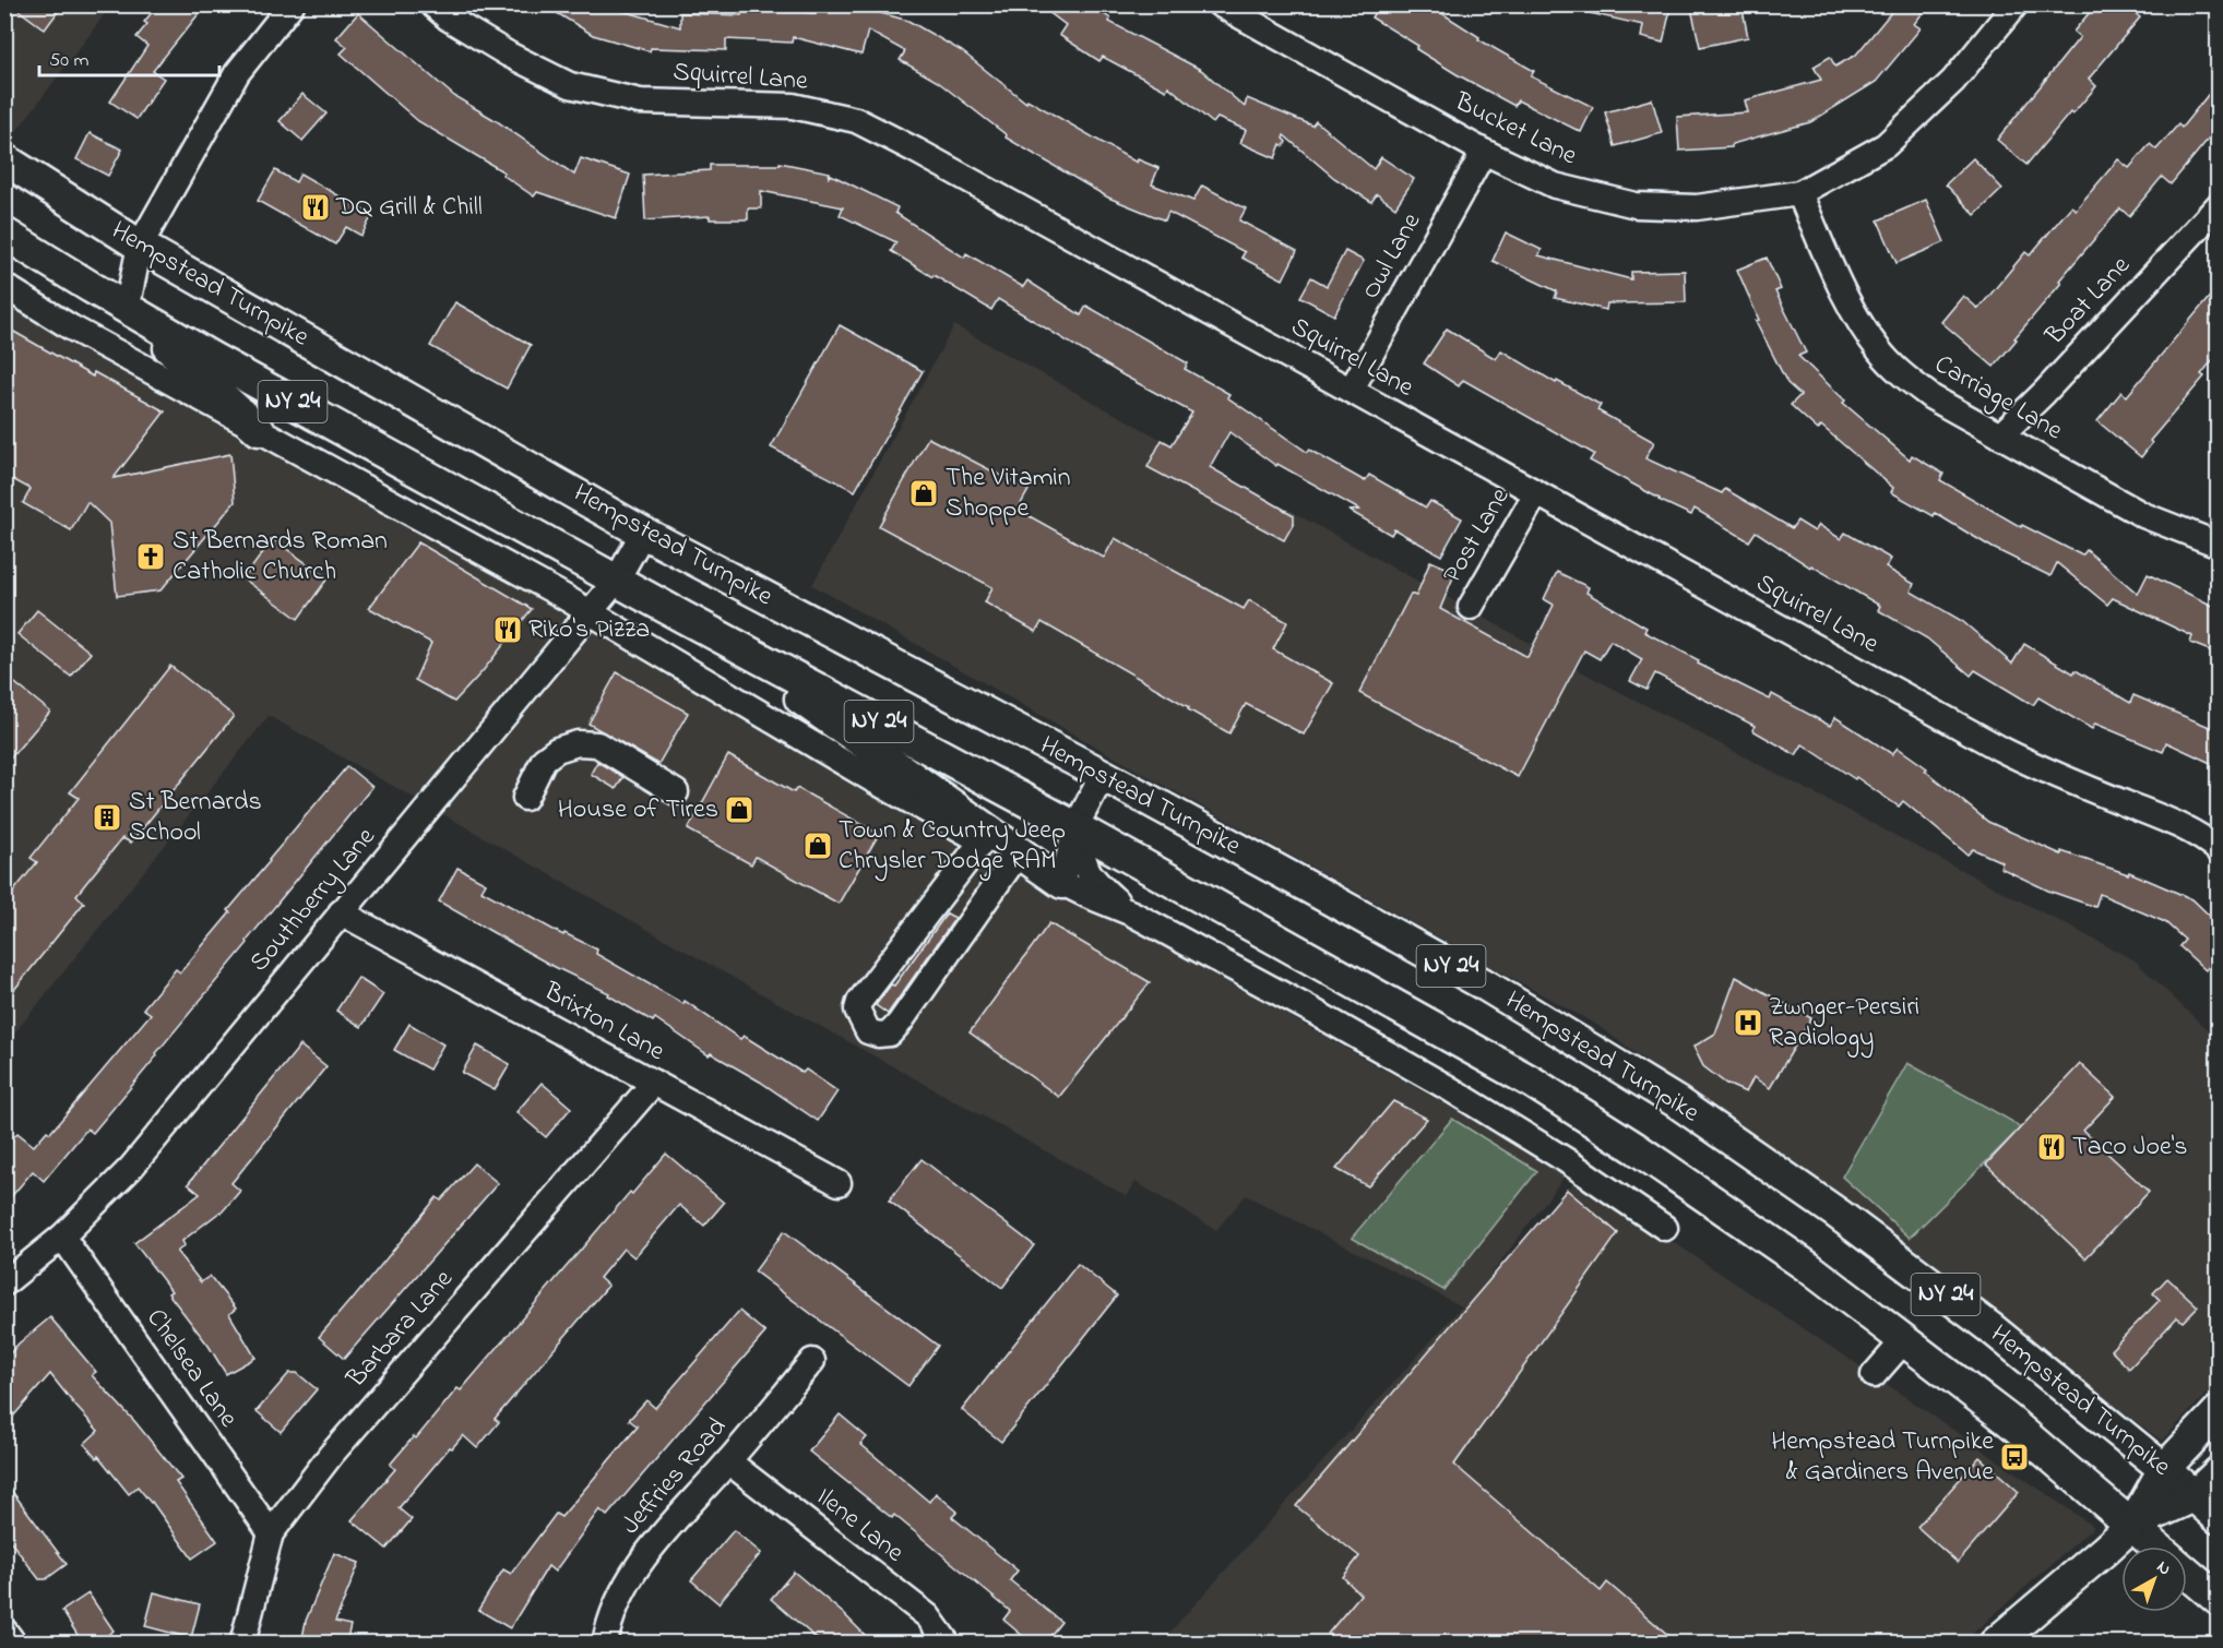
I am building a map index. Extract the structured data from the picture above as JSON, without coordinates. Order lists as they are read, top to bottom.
{
  "streets": {
    "main road": ["Hempstead Turnpike", "NY 24"],
    "street": [
      "Squirrel Lane",
      "Bucket Lane",
      "Owl Lane",
      "Boat Lane",
      "Carriage Lane",
      "Post Lane",
      "Southberry Lane",
      "Brixton Lane",
      "Barbara Lane",
      "Chelsea Lane",
      "Jeffries Road",
      "Ilene Lane"
    ]
  },
  "crossings": [
    ["Squirrel Lane", "Owl Lane"],
    ["Squirrel Lane", "Post Lane"],
    ["Bucket Lane", "Owl Lane"],
    ["Bucket Lane", "Carriage Lane"],
    ["Hempstead Turnpike", "Southberry Lane"],
    ["Boat Lane", "Carriage Lane"],
    ["NY 24", "Southberry Lane"],
    ["Southberry Lane", "Brixton Lane"],
    ["Southberry Lane", "Chelsea Lane"],
    ["Brixton Lane", "Barbara Lane"],
    ["Barbara Lane", "Chelsea Lane"],
    ["Jeffries Road", "Ilene Lane"]
  ],
  "places": {
    "restaurant": ["DQ Grill & Chill", "Riko's Pizza", "Taco Joe's"],
    "shop": ["The Vitamin Shoppe", "House of Tires", "Town & Country Jeep Chrysler Dodge RAM"],
    "church": ["St Bernards Roman Catholic Church"],
    "building": ["St Bernards School"],
    "hospital": ["Zwnger-Persiri Radiology"],
    "bus stop": ["Hempstead Turnpike & Gardiners Avenue"]
  },
  "scale_bar": "50 m",
  "north": "top right"
}
